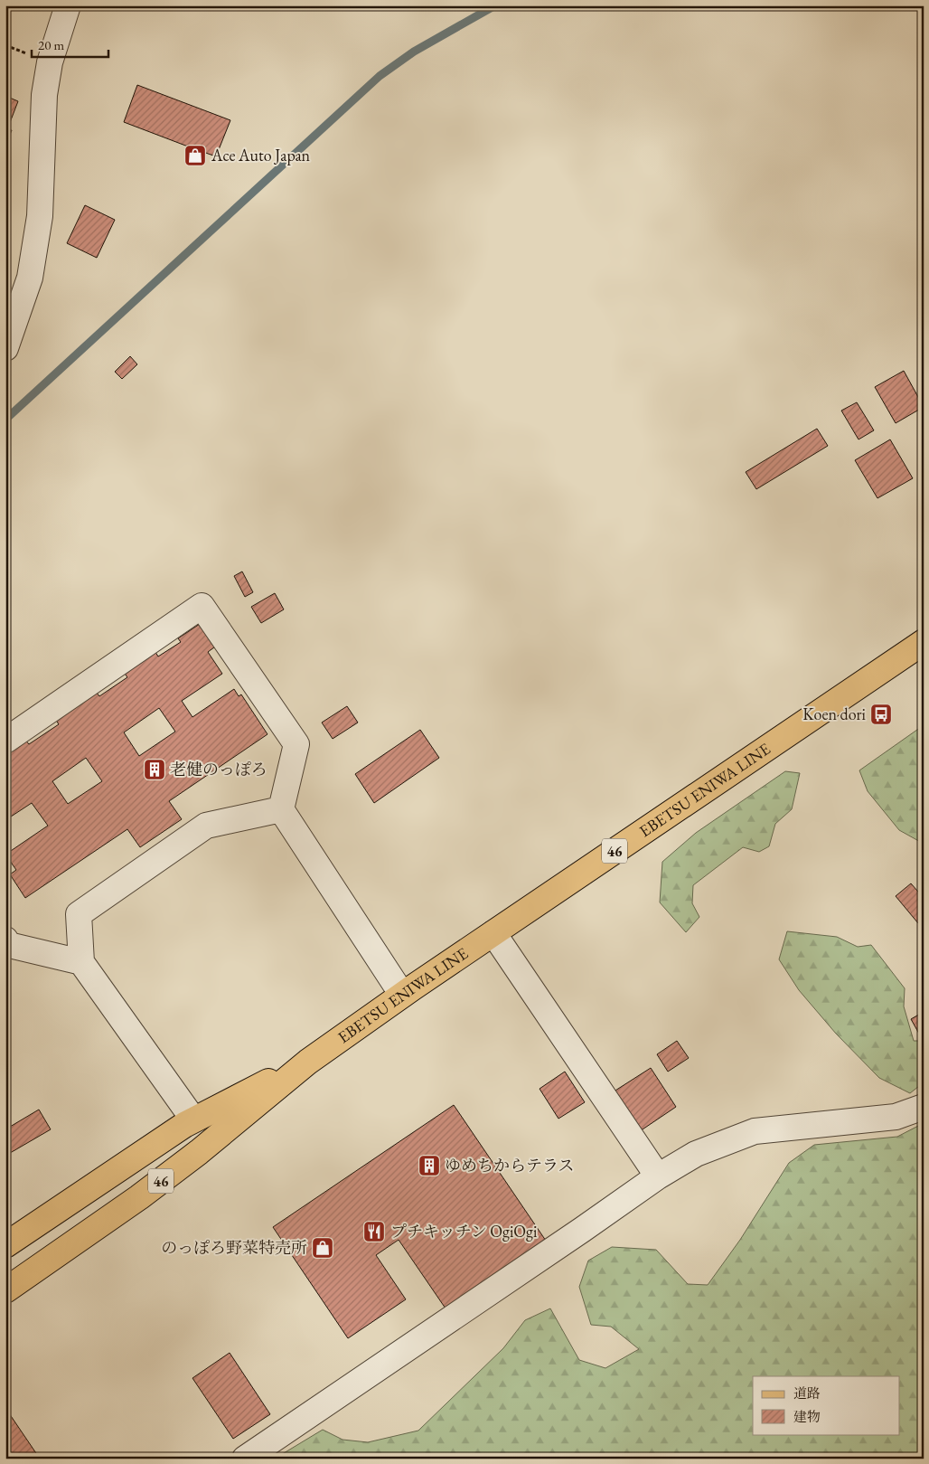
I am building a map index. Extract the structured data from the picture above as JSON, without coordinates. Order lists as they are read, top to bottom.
{
  "streets": {
    "main road": ["EBETSU ENIWA LINE", "46"]
  },
  "places": {
    "shop": ["Ace Auto Japan", "のっぽろ野菜特売所"],
    "bus stop": ["Koen dori"],
    "building": ["老健のっぽろ", "ゆめちからテラス"],
    "restaurant": ["プチキッチン OgiOgi"]
  },
  "legend": ["道路", "建物"],
  "scale_bar": "20 m"
}
